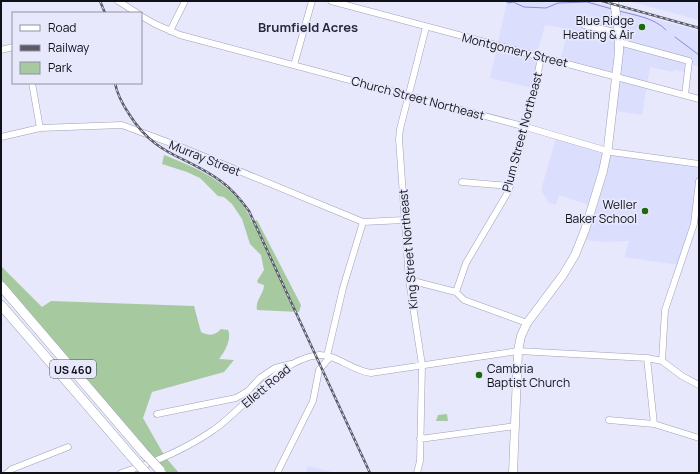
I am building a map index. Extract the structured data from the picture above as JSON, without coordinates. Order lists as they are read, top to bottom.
{
  "streets": {
    "highway": ["US 460"],
    "street": [
      "Montgomery Street",
      "Church Street Northeast",
      "Plum Street Northeast",
      "Murray Street",
      "King Street Northeast",
      "Ellett Road"
    ]
  },
  "crossings": [
    ["Montgomery Street", "Plum Street Northeast"],
    ["Montgomery Street", "King Street Northeast"],
    ["Church Street Northeast", "Plum Street Northeast"],
    ["Church Street Northeast", "King Street Northeast"],
    ["Murray Street", "King Street Northeast"]
  ],
  "districts": ["Brumfield Acres"],
  "places": ["Blue Ridge Heating & Air", "Weller Baker School", "Cambria Baptist Church"],
  "legend": ["Road", "Railway", "Park"]
}
